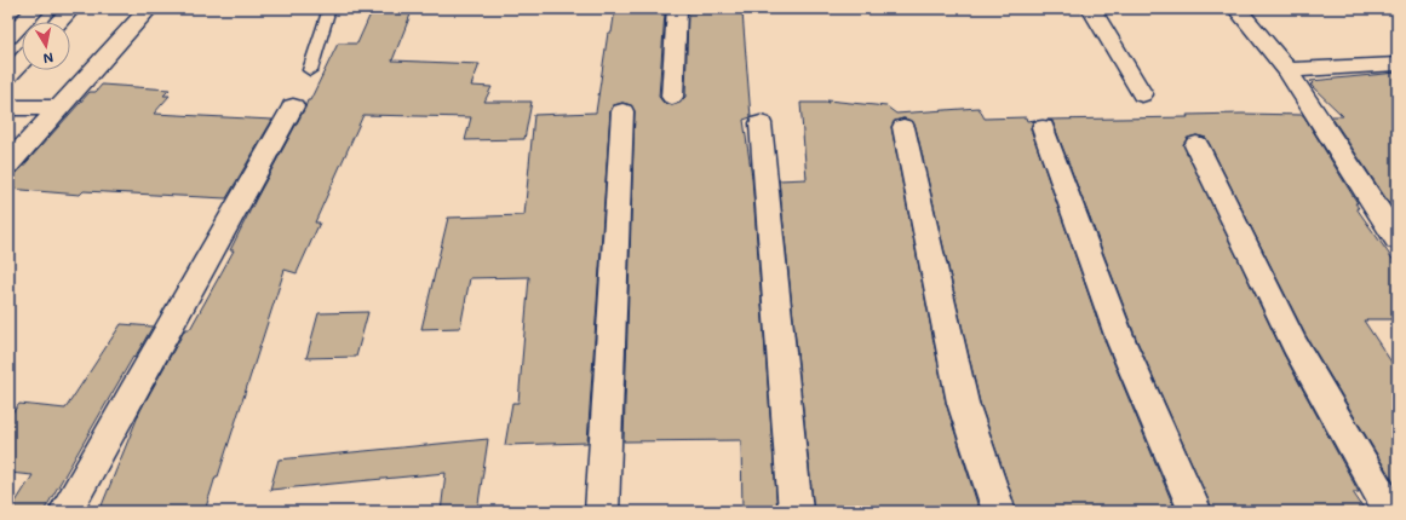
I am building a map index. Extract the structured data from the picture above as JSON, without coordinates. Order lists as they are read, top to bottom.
{
  "north": "bottom"
}
